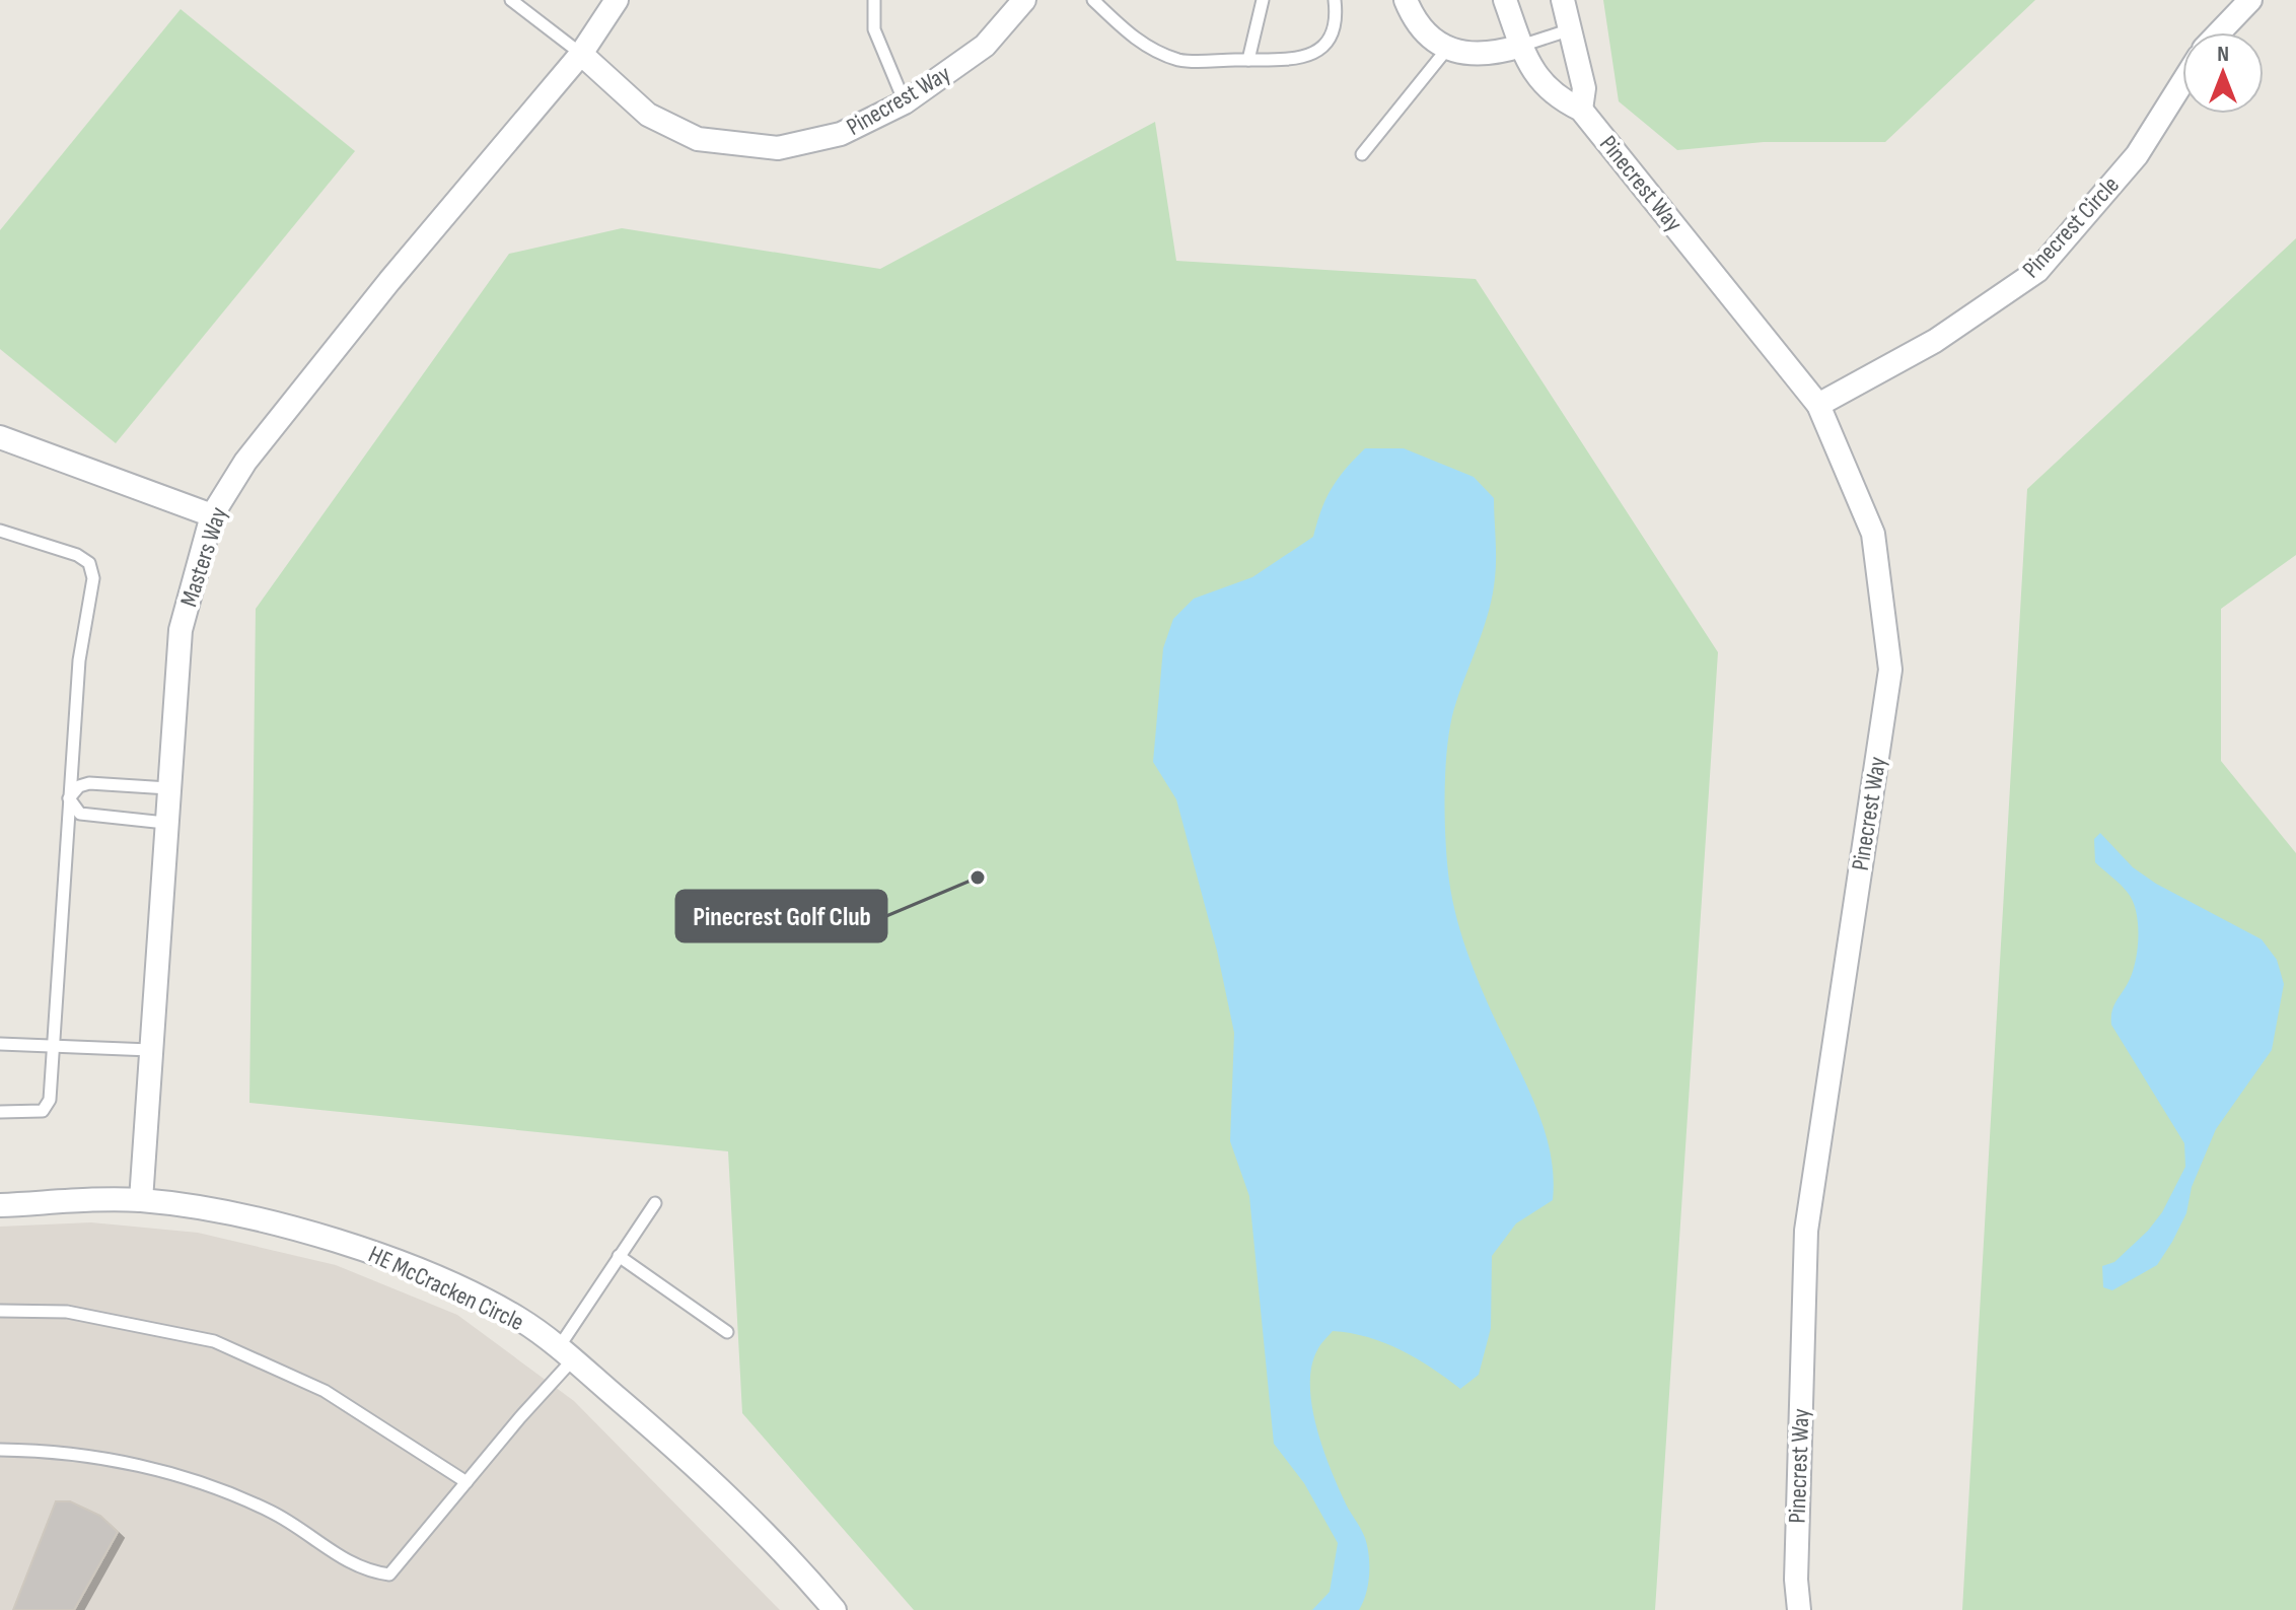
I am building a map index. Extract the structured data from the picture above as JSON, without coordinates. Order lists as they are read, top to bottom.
{
  "streets": {
    "street": [
      "Pinecrest Way",
      "Pinecrest Circle",
      "Masters Way",
      "HE McCracken Circle"
    ]
  },
  "crossings": [
    ["Pinecrest Way", "Pinecrest Circle"],
    ["Pinecrest Way", "Masters Way"],
    ["Masters Way", "HE McCracken Circle"]
  ],
  "places": ["Pinecrest Golf Club"],
  "north": "top"
}
